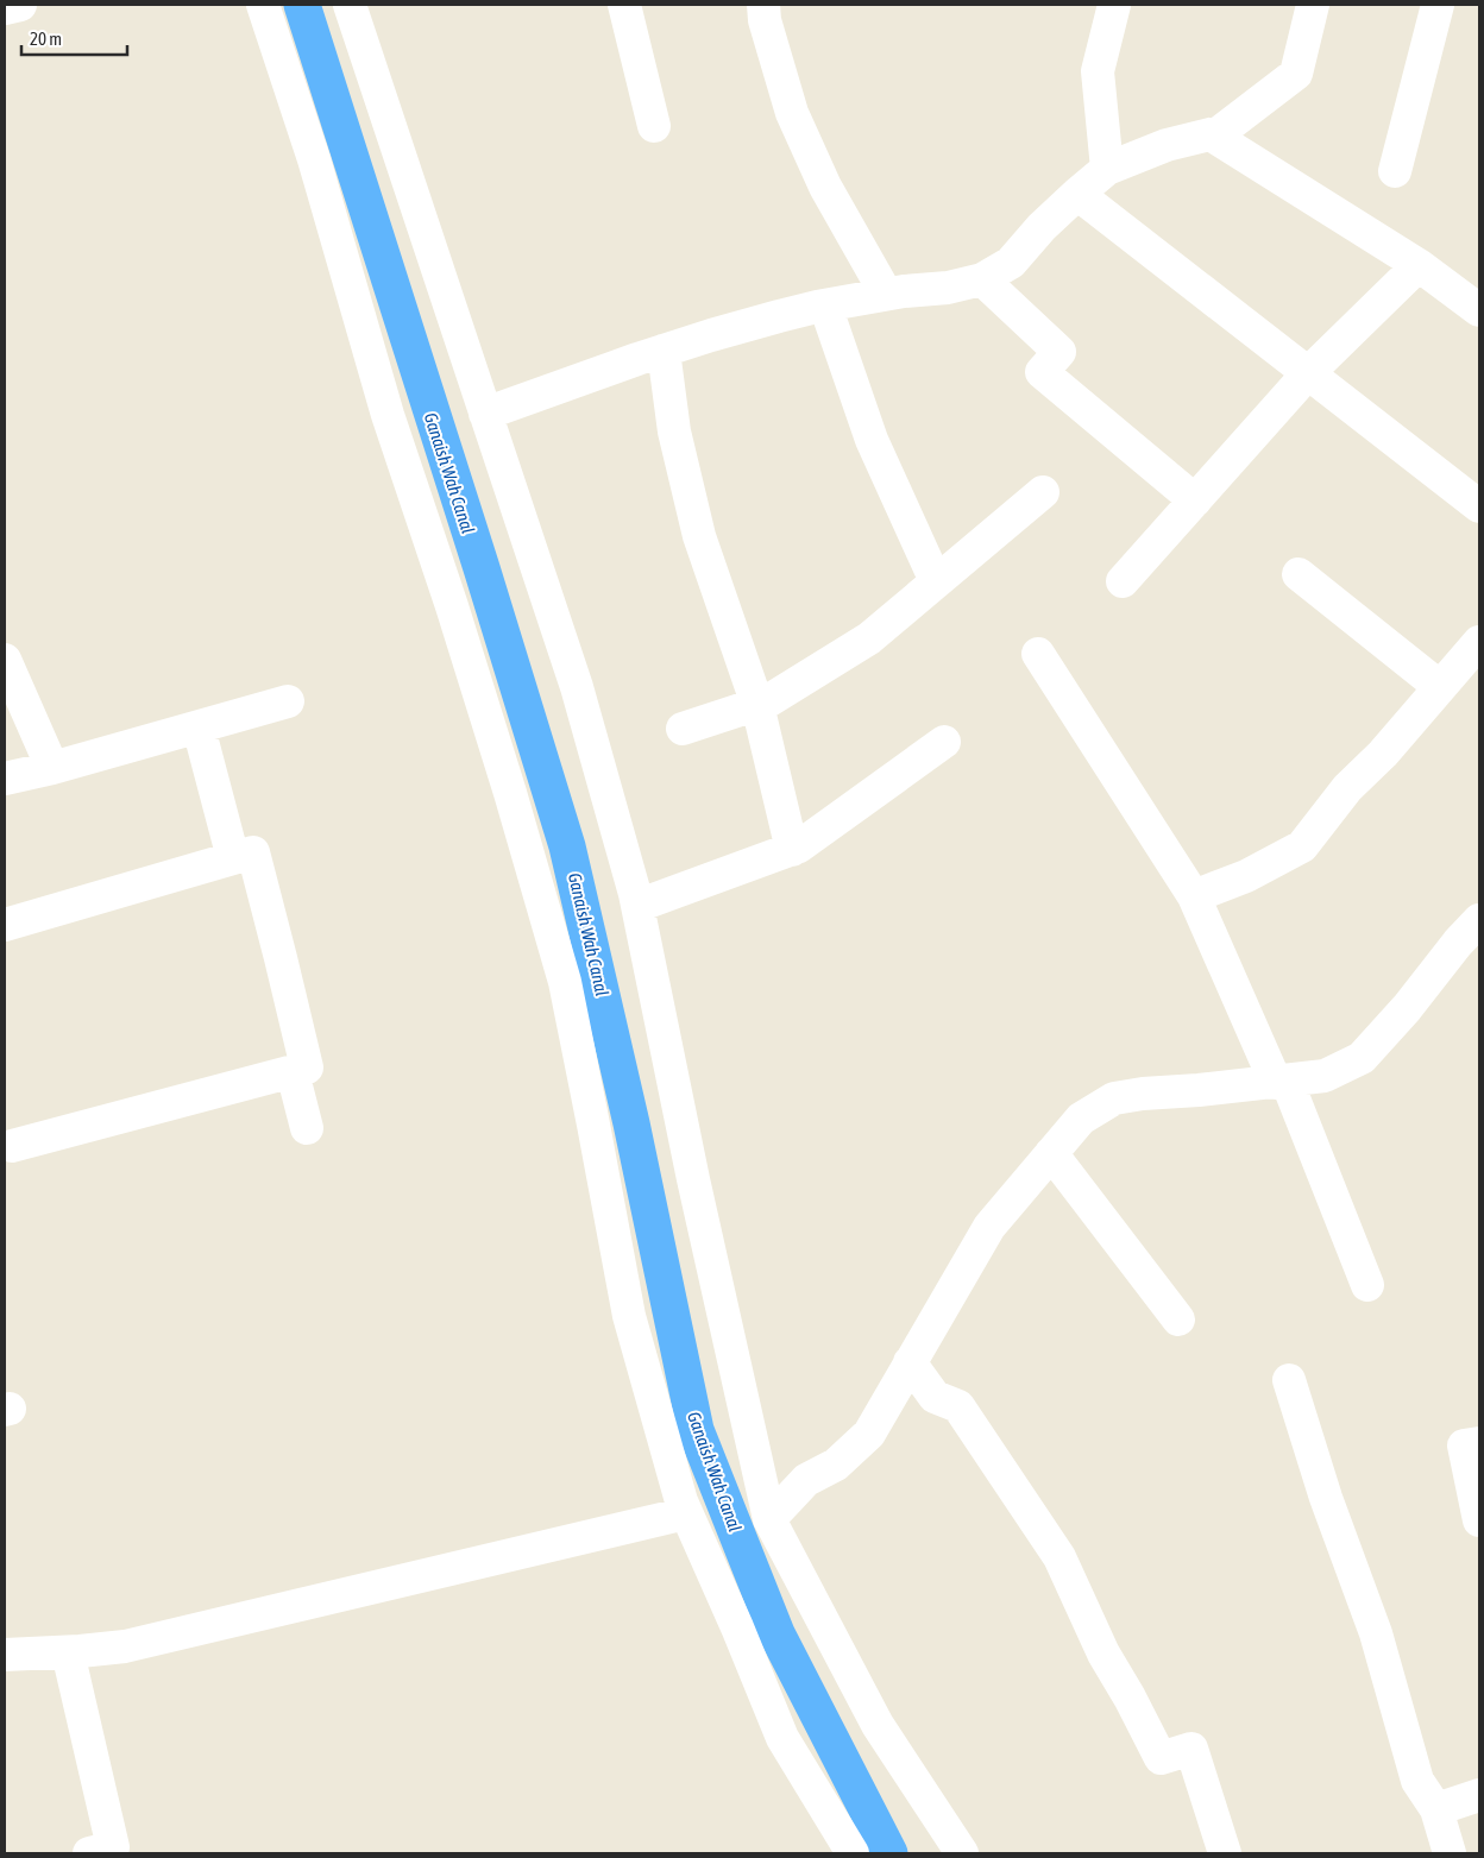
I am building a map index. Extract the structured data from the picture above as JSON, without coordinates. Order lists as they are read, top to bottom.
{
  "water": ["Ganaish Wah Canal"],
  "scale_bar": "20 m"
}
